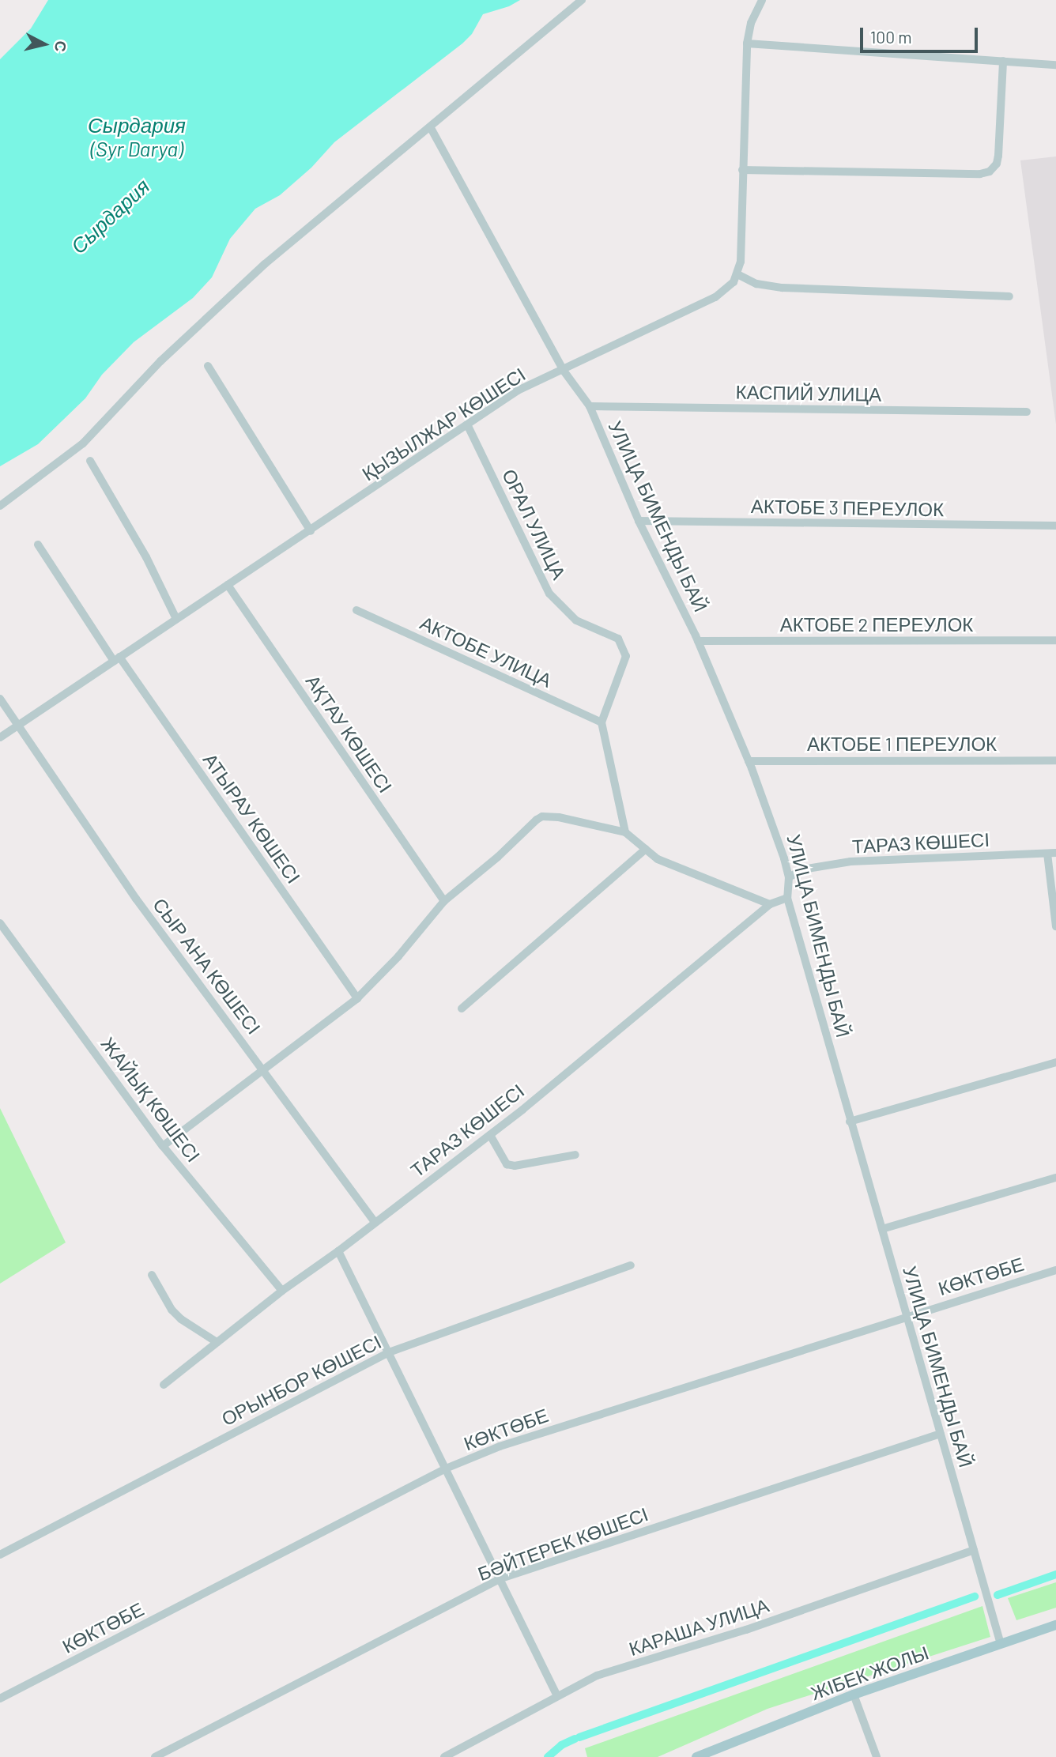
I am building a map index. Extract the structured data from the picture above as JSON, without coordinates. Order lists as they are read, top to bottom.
{
  "streets": {
    "main road": ["ЖІБЕК ЖОЛЫ"],
    "street": [
      "КАСПИЙ УЛИЦА",
      "ҚЫЗЫЛЖАР КӨШЕСІ",
      "АКТОБЕ 3 ПЕРЕУЛОК",
      "УЛИЦА БИМЕНДЫ БАЙ",
      "ОРАЛ УЛИЦА",
      "АКТОБЕ 2 ПЕРЕУЛОК",
      "АКТОБЕ УЛИЦА",
      "АҚТАУ КӨШЕСІ",
      "АКТОБЕ 1 ПЕРЕУЛОК",
      "АТЫРАУ КӨШЕСІ",
      "ТАРАЗ КӨШЕСІ",
      "СЫР АНА КӨШЕСІ",
      "ЖАЙЫҚ КӨШЕСІ",
      "КӨКТӨБЕ",
      "ОРЫНБОР КӨШЕСІ",
      "БӘЙТЕРЕК КӨШЕСІ",
      "КАРАША УЛИЦА"
    ]
  },
  "crossings": [
    ["КАСПИЙ УЛИЦА", "УЛИЦА БИМЕНДЫ БАЙ"],
    ["ҚЫЗЫЛЖАР КӨШЕСІ", "УЛИЦА БИМЕНДЫ БАЙ"],
    ["ҚЫЗЫЛЖАР КӨШЕСІ", "ОРАЛ УЛИЦА"],
    ["ҚЫЗЫЛЖАР КӨШЕСІ", "АҚТАУ КӨШЕСІ"],
    ["ҚЫЗЫЛЖАР КӨШЕСІ", "АТЫРАУ КӨШЕСІ"],
    ["ҚЫЗЫЛЖАР КӨШЕСІ", "СЫР АНА КӨШЕСІ"],
    ["АКТОБЕ 3 ПЕРЕУЛОК", "УЛИЦА БИМЕНДЫ БАЙ"],
    ["УЛИЦА БИМЕНДЫ БАЙ", "АКТОБЕ 2 ПЕРЕУЛОК"],
    ["УЛИЦА БИМЕНДЫ БАЙ", "АКТОБЕ 1 ПЕРЕУЛОК"],
    ["УЛИЦА БИМЕНДЫ БАЙ", "ТАРАЗ КӨШЕСІ"],
    ["УЛИЦА БИМЕНДЫ БАЙ", "КӨКТӨБЕ"],
    ["УЛИЦА БИМЕНДЫ БАЙ", "БӘЙТЕРЕК КӨШЕСІ"],
    ["УЛИЦА БИМЕНДЫ БАЙ", "КАРАША УЛИЦА"],
    ["УЛИЦА БИМЕНДЫ БАЙ", "ЖІБЕК ЖОЛЫ"],
    ["ОРАЛ УЛИЦА", "АКТОБЕ УЛИЦА"],
    ["ТАРАЗ КӨШЕСІ", "СЫР АНА КӨШЕСІ"],
    ["ТАРАЗ КӨШЕСІ", "ЖАЙЫҚ КӨШЕСІ"]
  ],
  "water": ["Сырдария (Syr Darya)", "Сырдария"],
  "scale_bar": "100 m",
  "north": "right"
}
